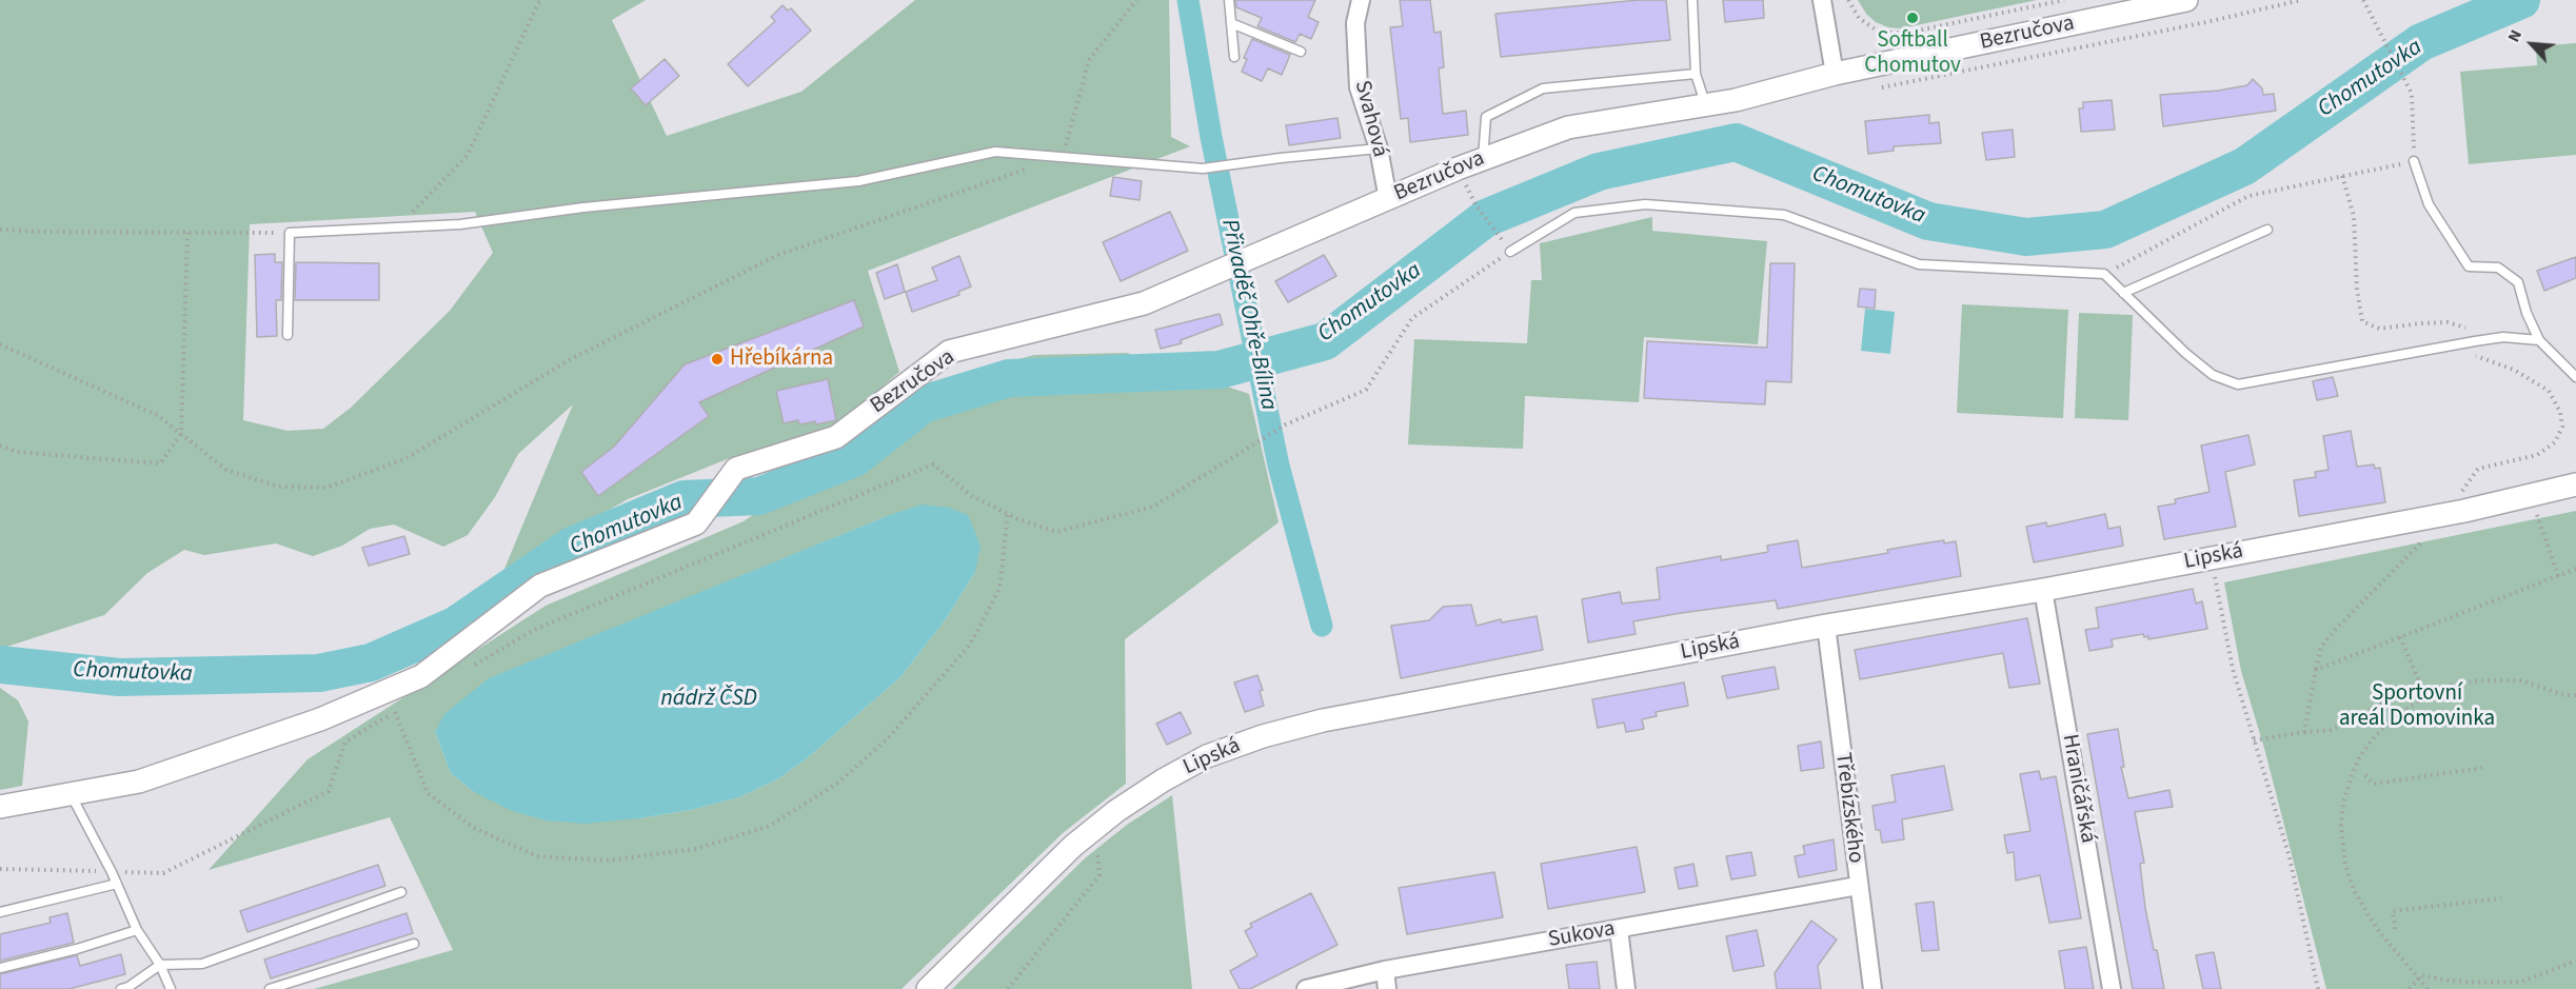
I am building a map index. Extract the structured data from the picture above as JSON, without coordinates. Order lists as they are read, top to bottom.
{
  "streets": {
    "street": [
      "Bezručova",
      "Svahová",
      "Lipská",
      "Hraničářská",
      "Třebízského",
      "Sukova"
    ]
  },
  "crossings": [
    ["Bezručova", "Svahová"],
    ["Lipská", "Hraničářská"],
    ["Lipská", "Třebízského"],
    ["Třebízského", "Sukova"]
  ],
  "water": ["Chomutovka", "Přivaděč Ohře-Bílina", "nádrž ČSD"],
  "parks": ["Sportovní areál Domovinka"],
  "places": ["Softball Chomutov", "Hřebíkárna"],
  "north": "top left"
}
